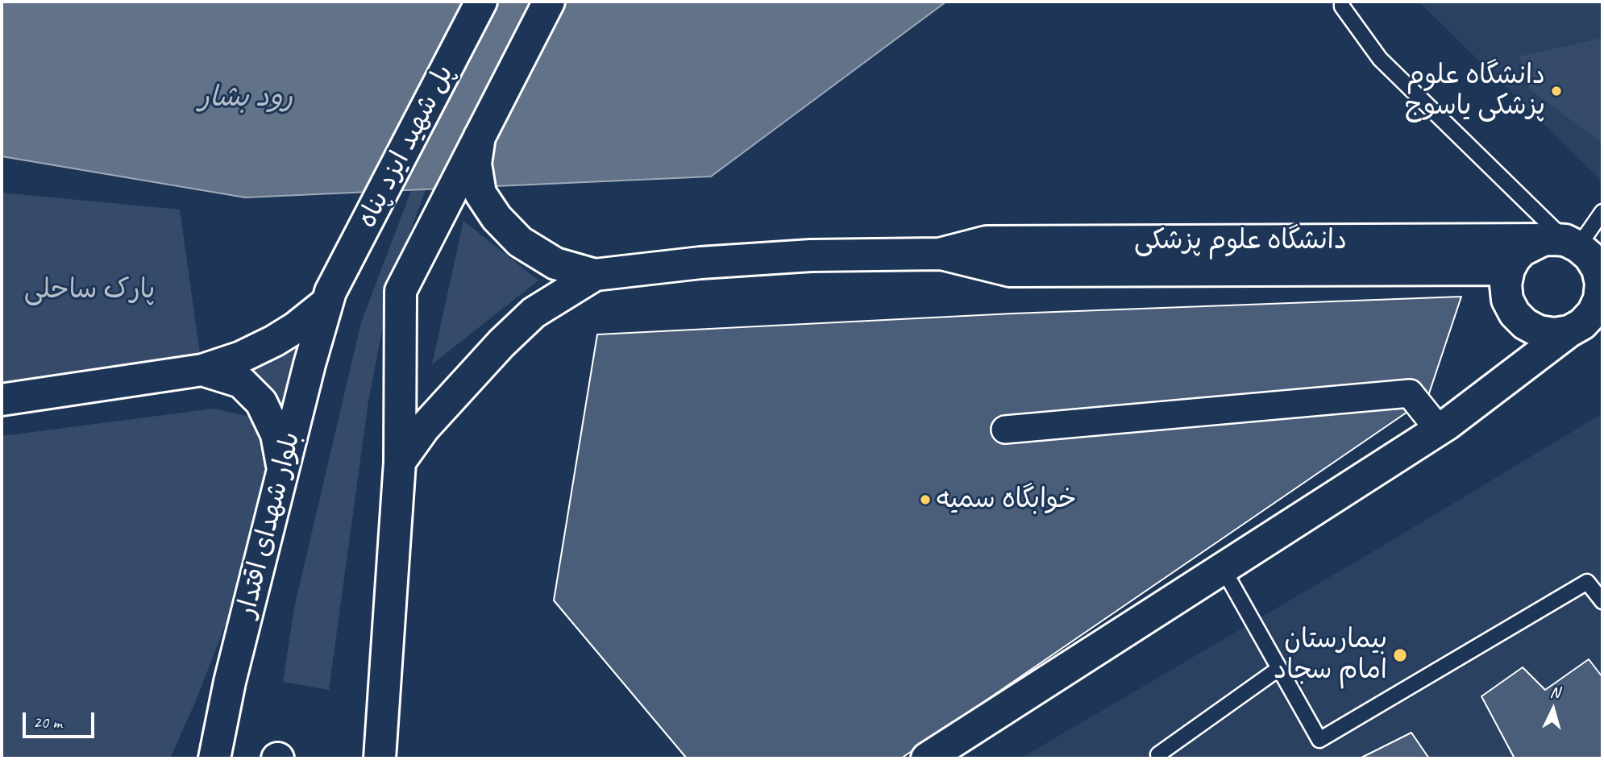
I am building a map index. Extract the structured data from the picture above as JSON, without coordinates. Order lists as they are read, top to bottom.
{
  "streets": {
    "street": ["پل شهید ایزد پناه", "دانشگاه علوم پزشکی", "بلوار شهدای اقتدار"]
  },
  "crossings": [
    ["پل شهید ایزد پناه", "بلوار شهدای اقتدار"]
  ],
  "water": ["رود بشار"],
  "parks": ["پارک ساحلی"],
  "places": ["دانشگاه علوم پزشکی یاسوج", "خوابگاه سمیه", "بیمارستان امام سجاد"],
  "scale_bar": "20 m",
  "north": "top"
}
